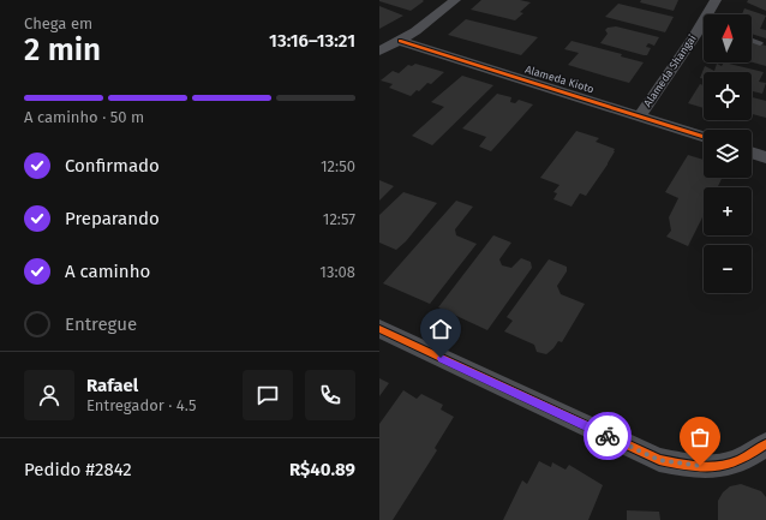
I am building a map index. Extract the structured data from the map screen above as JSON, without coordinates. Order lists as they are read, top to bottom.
{
  "streets": {
    "street": ["Alameda Shangai", "Alameda Kioto"]
  },
  "crossings": [
    ["Alameda Shangai", "Alameda Kioto"]
  ],
  "north": "top",
  "page": {
    "heading": ["2 min", "Chega em", "13:16–13:21"],
    "panel": [
      "Rafael",
      "Entregador · 4.5",
      "Pedido #2842",
      "R$40.89"
    ],
    "map_buttons": ["+", "−"],
    "bar": "A caminho · 50 m",
    "list": [
      ["Confirmado", "12:50"],
      ["Preparando", "12:57"],
      ["A caminho", "13:08"],
      "Entregue"
    ]
  }
}
